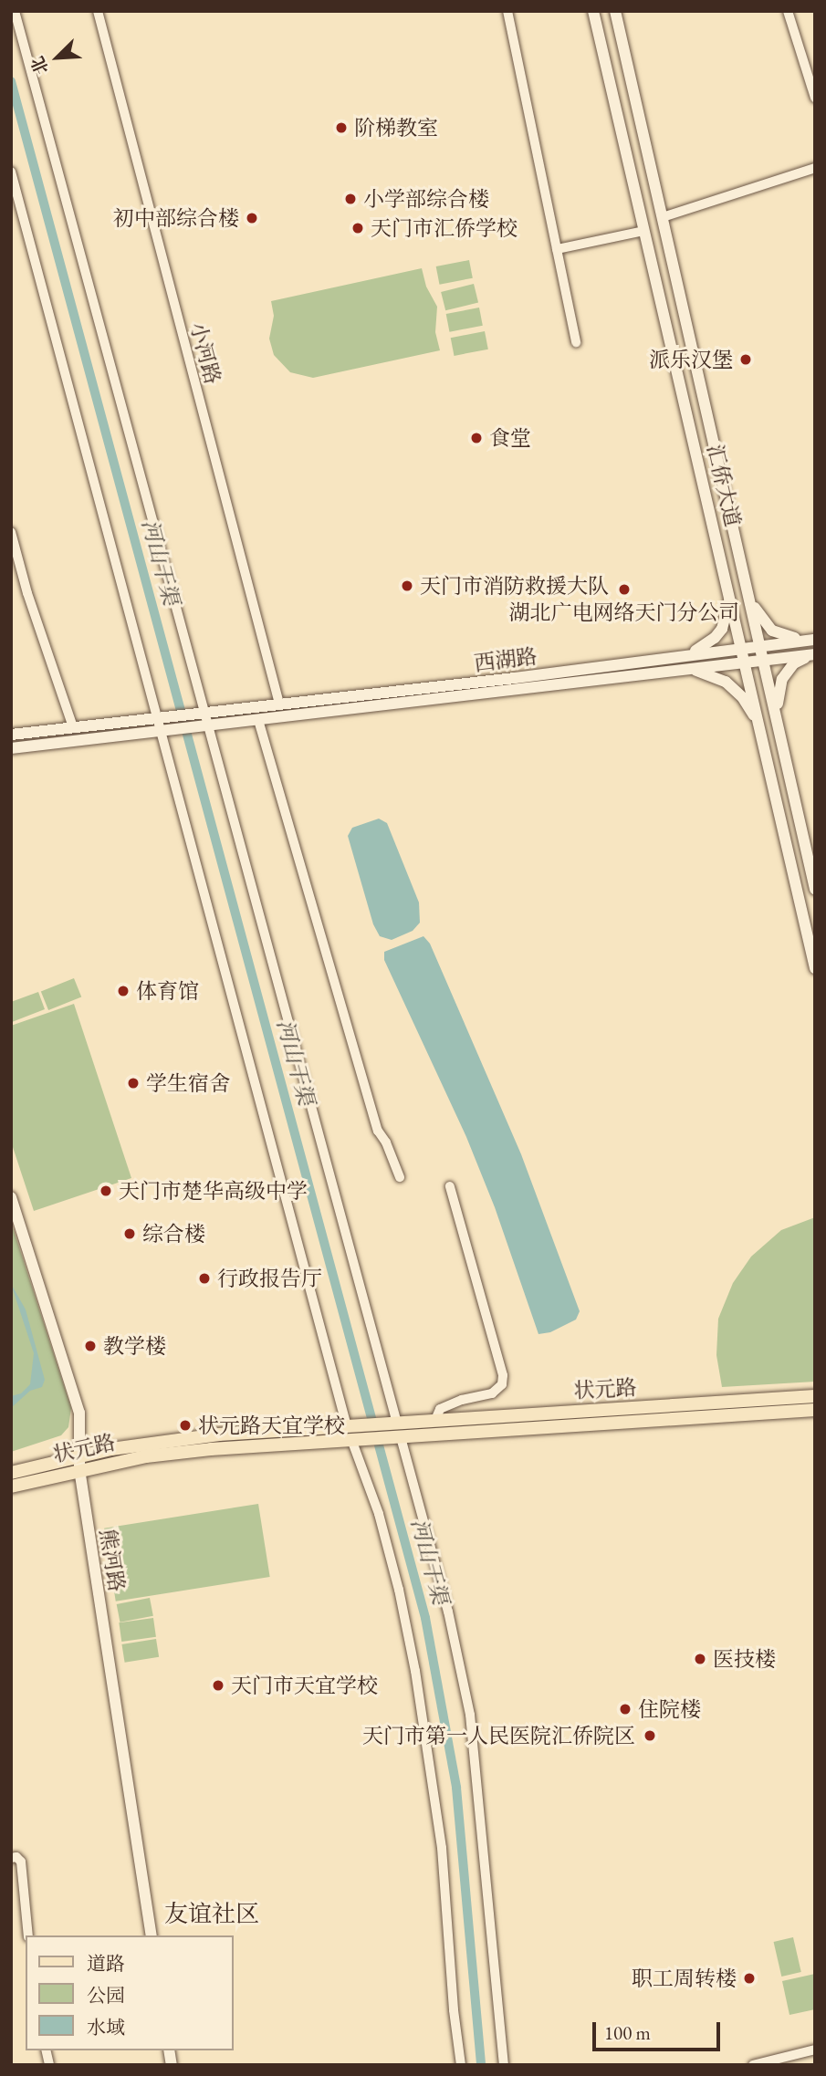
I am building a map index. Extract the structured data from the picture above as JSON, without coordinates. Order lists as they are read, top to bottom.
{
  "streets": {
    "main road": [
      "汇侨大道",
      "西湖路",
      "状元路",
      "熊河路"
    ],
    "street": ["小河路"]
  },
  "crossings": [
    ["小河路", "西湖路"],
    ["汇侨大道", "西湖路"],
    ["状元路", "熊河路"]
  ],
  "districts": ["友谊社区"],
  "water": ["河山干渠"],
  "places": [
    "阶梯教室",
    "小学部综合楼",
    "初中部综合楼",
    "天门市汇侨学校",
    "派乐汉堡",
    "食堂",
    "天门市消防救援大队",
    "湖北广电网络天门分公司",
    "体育馆",
    "学生宿舍",
    "天门市楚华高级中学",
    "综合楼",
    "行政报告厅",
    "教学楼",
    "状元路天宜学校",
    "医技楼",
    "天门市天宜学校",
    "住院楼",
    "天门市第一人民医院汇侨院区",
    "职工周转楼"
  ],
  "legend": ["道路", "公园", "水域"],
  "scale_bar": "100 m",
  "north": "bottom left"
}
